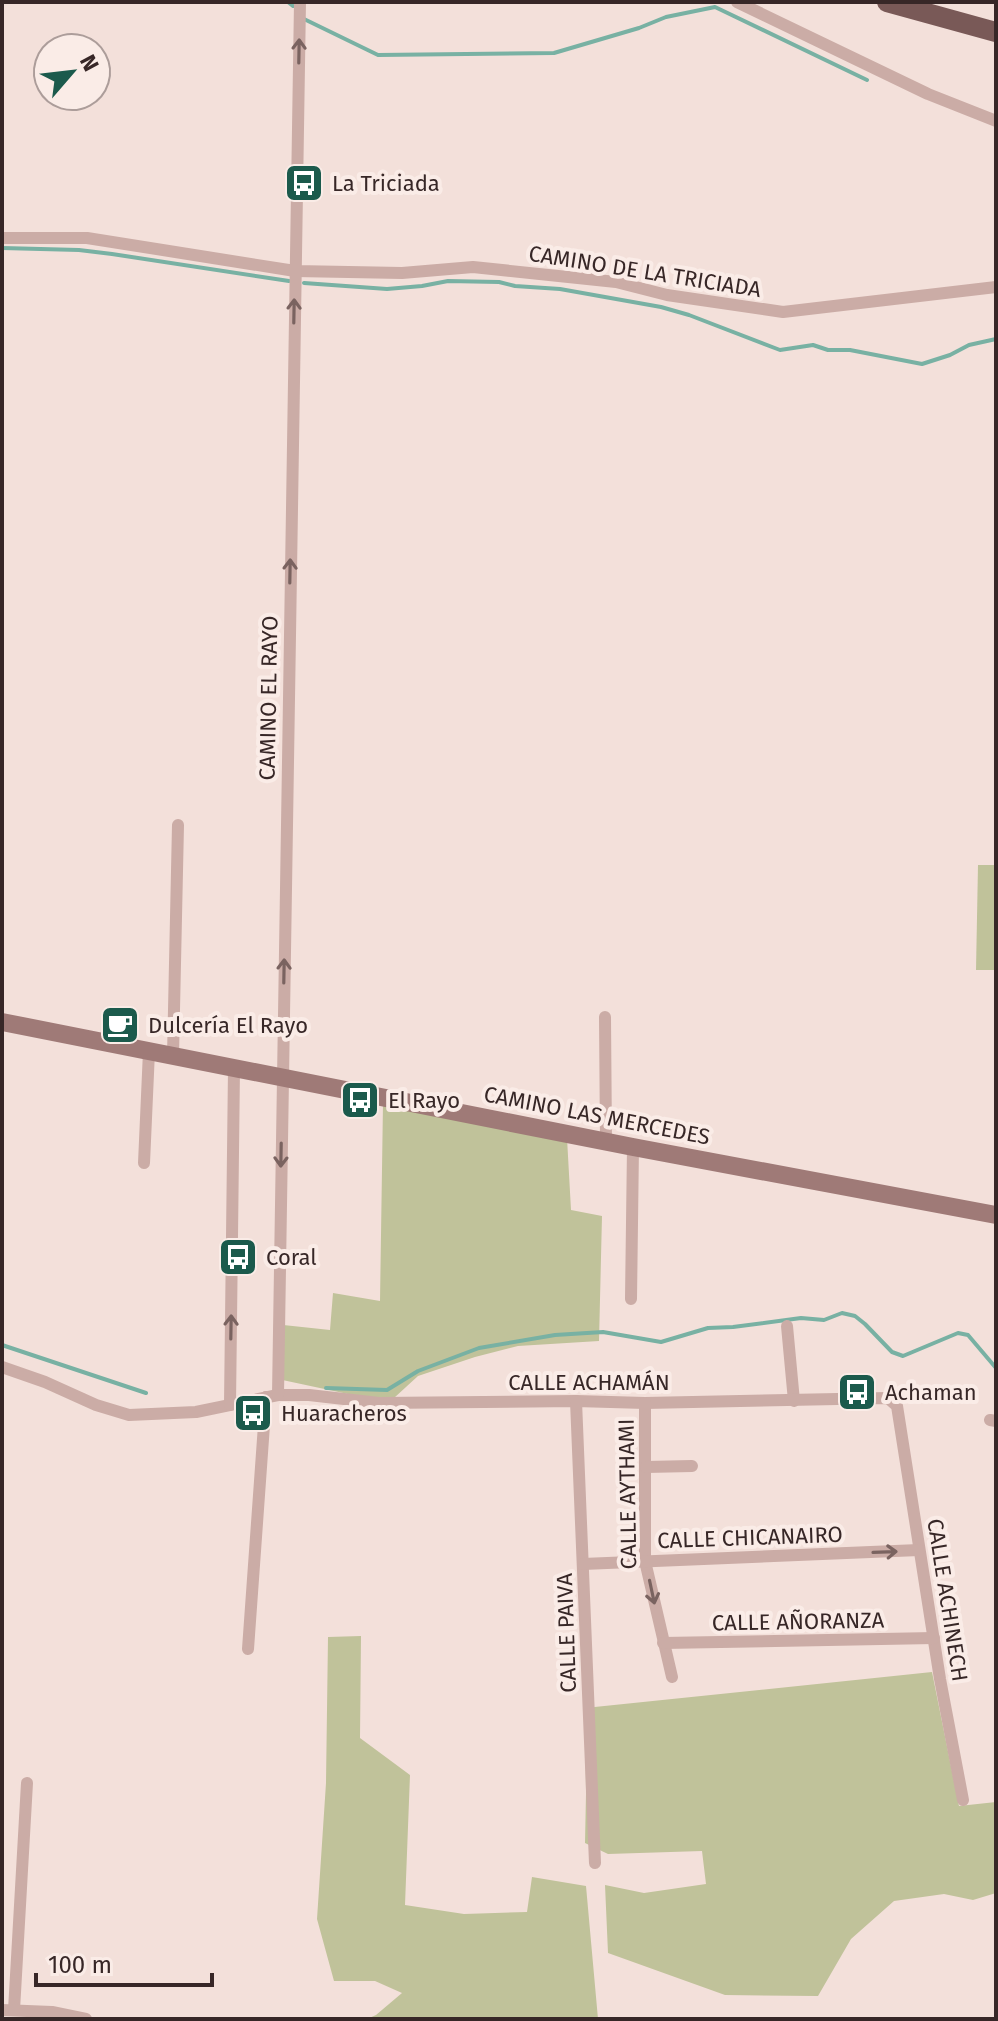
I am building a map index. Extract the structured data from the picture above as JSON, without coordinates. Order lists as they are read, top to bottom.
{
  "streets": {
    "main road": ["CAMINO LAS MERCEDES"],
    "street": [
      "CAMINO DE LA TRICIADA",
      "CAMINO EL RAYO",
      "CALLE ACHAMÁN",
      "CALLE AYTHAMI",
      "CALLE CHICANAIRO",
      "CALLE ACHINECH",
      "CALLE AÑORANZA",
      "CALLE PAIVA"
    ]
  },
  "crossings": [
    ["CAMINO DE LA TRICIADA", "CAMINO EL RAYO"],
    ["CAMINO EL RAYO", "CAMINO LAS MERCEDES"],
    ["CAMINO EL RAYO", "CALLE ACHAMÁN"],
    ["CALLE ACHAMÁN", "CALLE AYTHAMI"],
    ["CALLE ACHAMÁN", "CALLE ACHINECH"],
    ["CALLE ACHAMÁN", "CALLE PAIVA"],
    ["CALLE AYTHAMI", "CALLE CHICANAIRO"],
    ["CALLE AYTHAMI", "CALLE AÑORANZA"],
    ["CALLE CHICANAIRO", "CALLE ACHINECH"],
    ["CALLE CHICANAIRO", "CALLE PAIVA"],
    ["CALLE ACHINECH", "CALLE AÑORANZA"]
  ],
  "one_way": ["CALLE CHICANAIRO"],
  "places": {
    "bus stop": [
      "La Triciada",
      "El Rayo",
      "Coral",
      "Achaman",
      "Huaracheros"
    ],
    "cafe": ["Dulcería El Rayo"]
  },
  "scale_bar": "100 m",
  "north": "top right"
}
